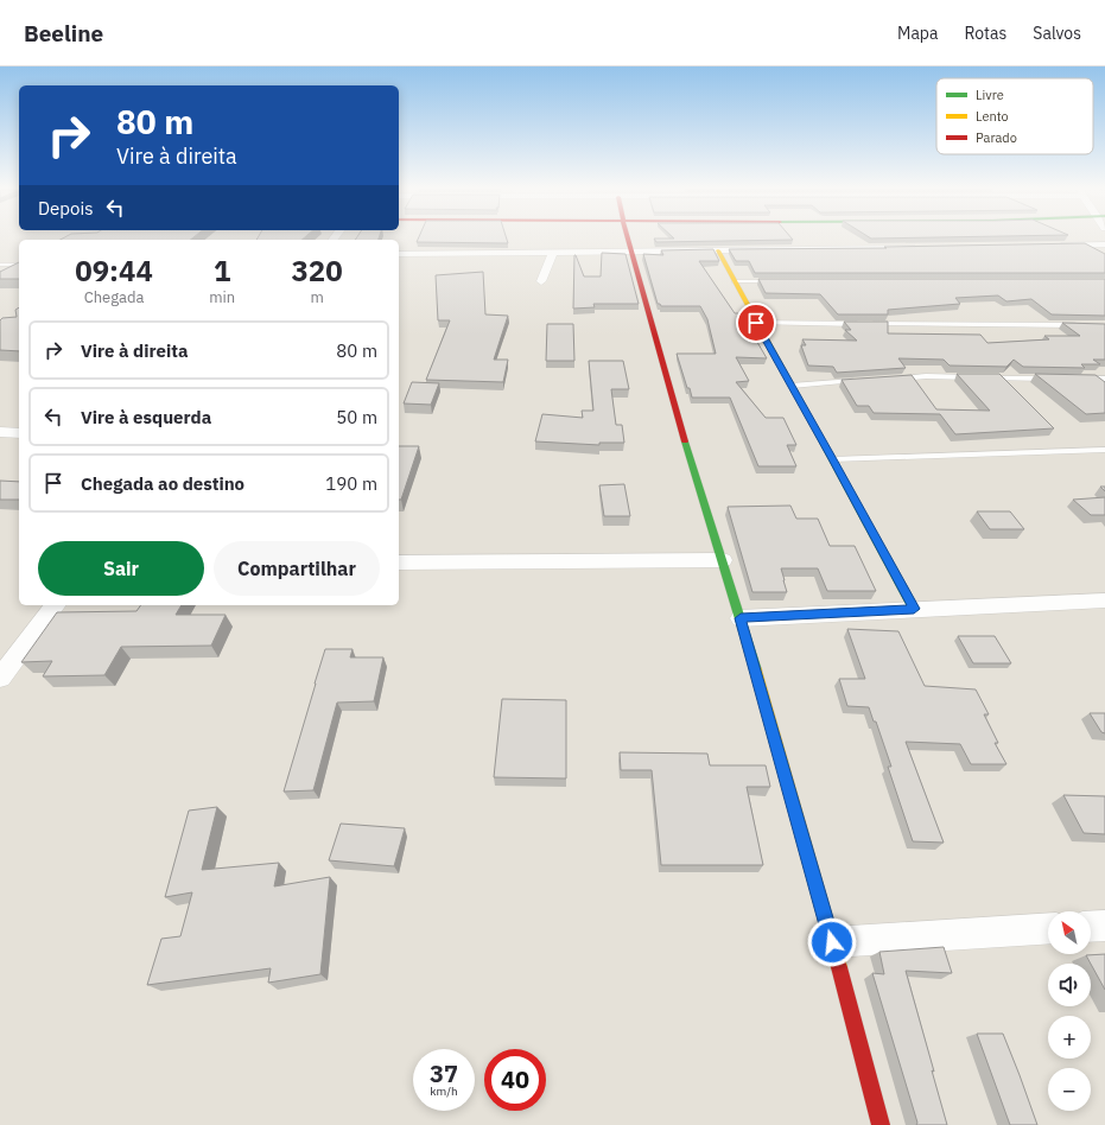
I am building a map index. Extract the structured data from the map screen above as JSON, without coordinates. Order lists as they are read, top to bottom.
{
  "legend": ["Livre", "Lento", "Parado"],
  "north": "top left",
  "page": {
    "header": "Beeline",
    "nav": ["Mapa", "Rotas", "Salvos"],
    "turn": ["80 m", "Vire à direita"],
    "then": "Depois",
    "eta": [
      "09:44",
      "Chegada",
      "1",
      "min",
      "320",
      "m"
    ],
    "list": [
      {
        "name": "Vire à direita",
        "value": "80 m"
      },
      {
        "name": "Vire à esquerda",
        "value": "50 m"
      },
      {
        "name": "Chegada ao destino",
        "value": "190 m"
      }
    ],
    "buttons": ["Sair", "Compartilhar"],
    "map_buttons": ["+", "−"],
    "speed": "37 km/h",
    "limit": "40"
  }
}
